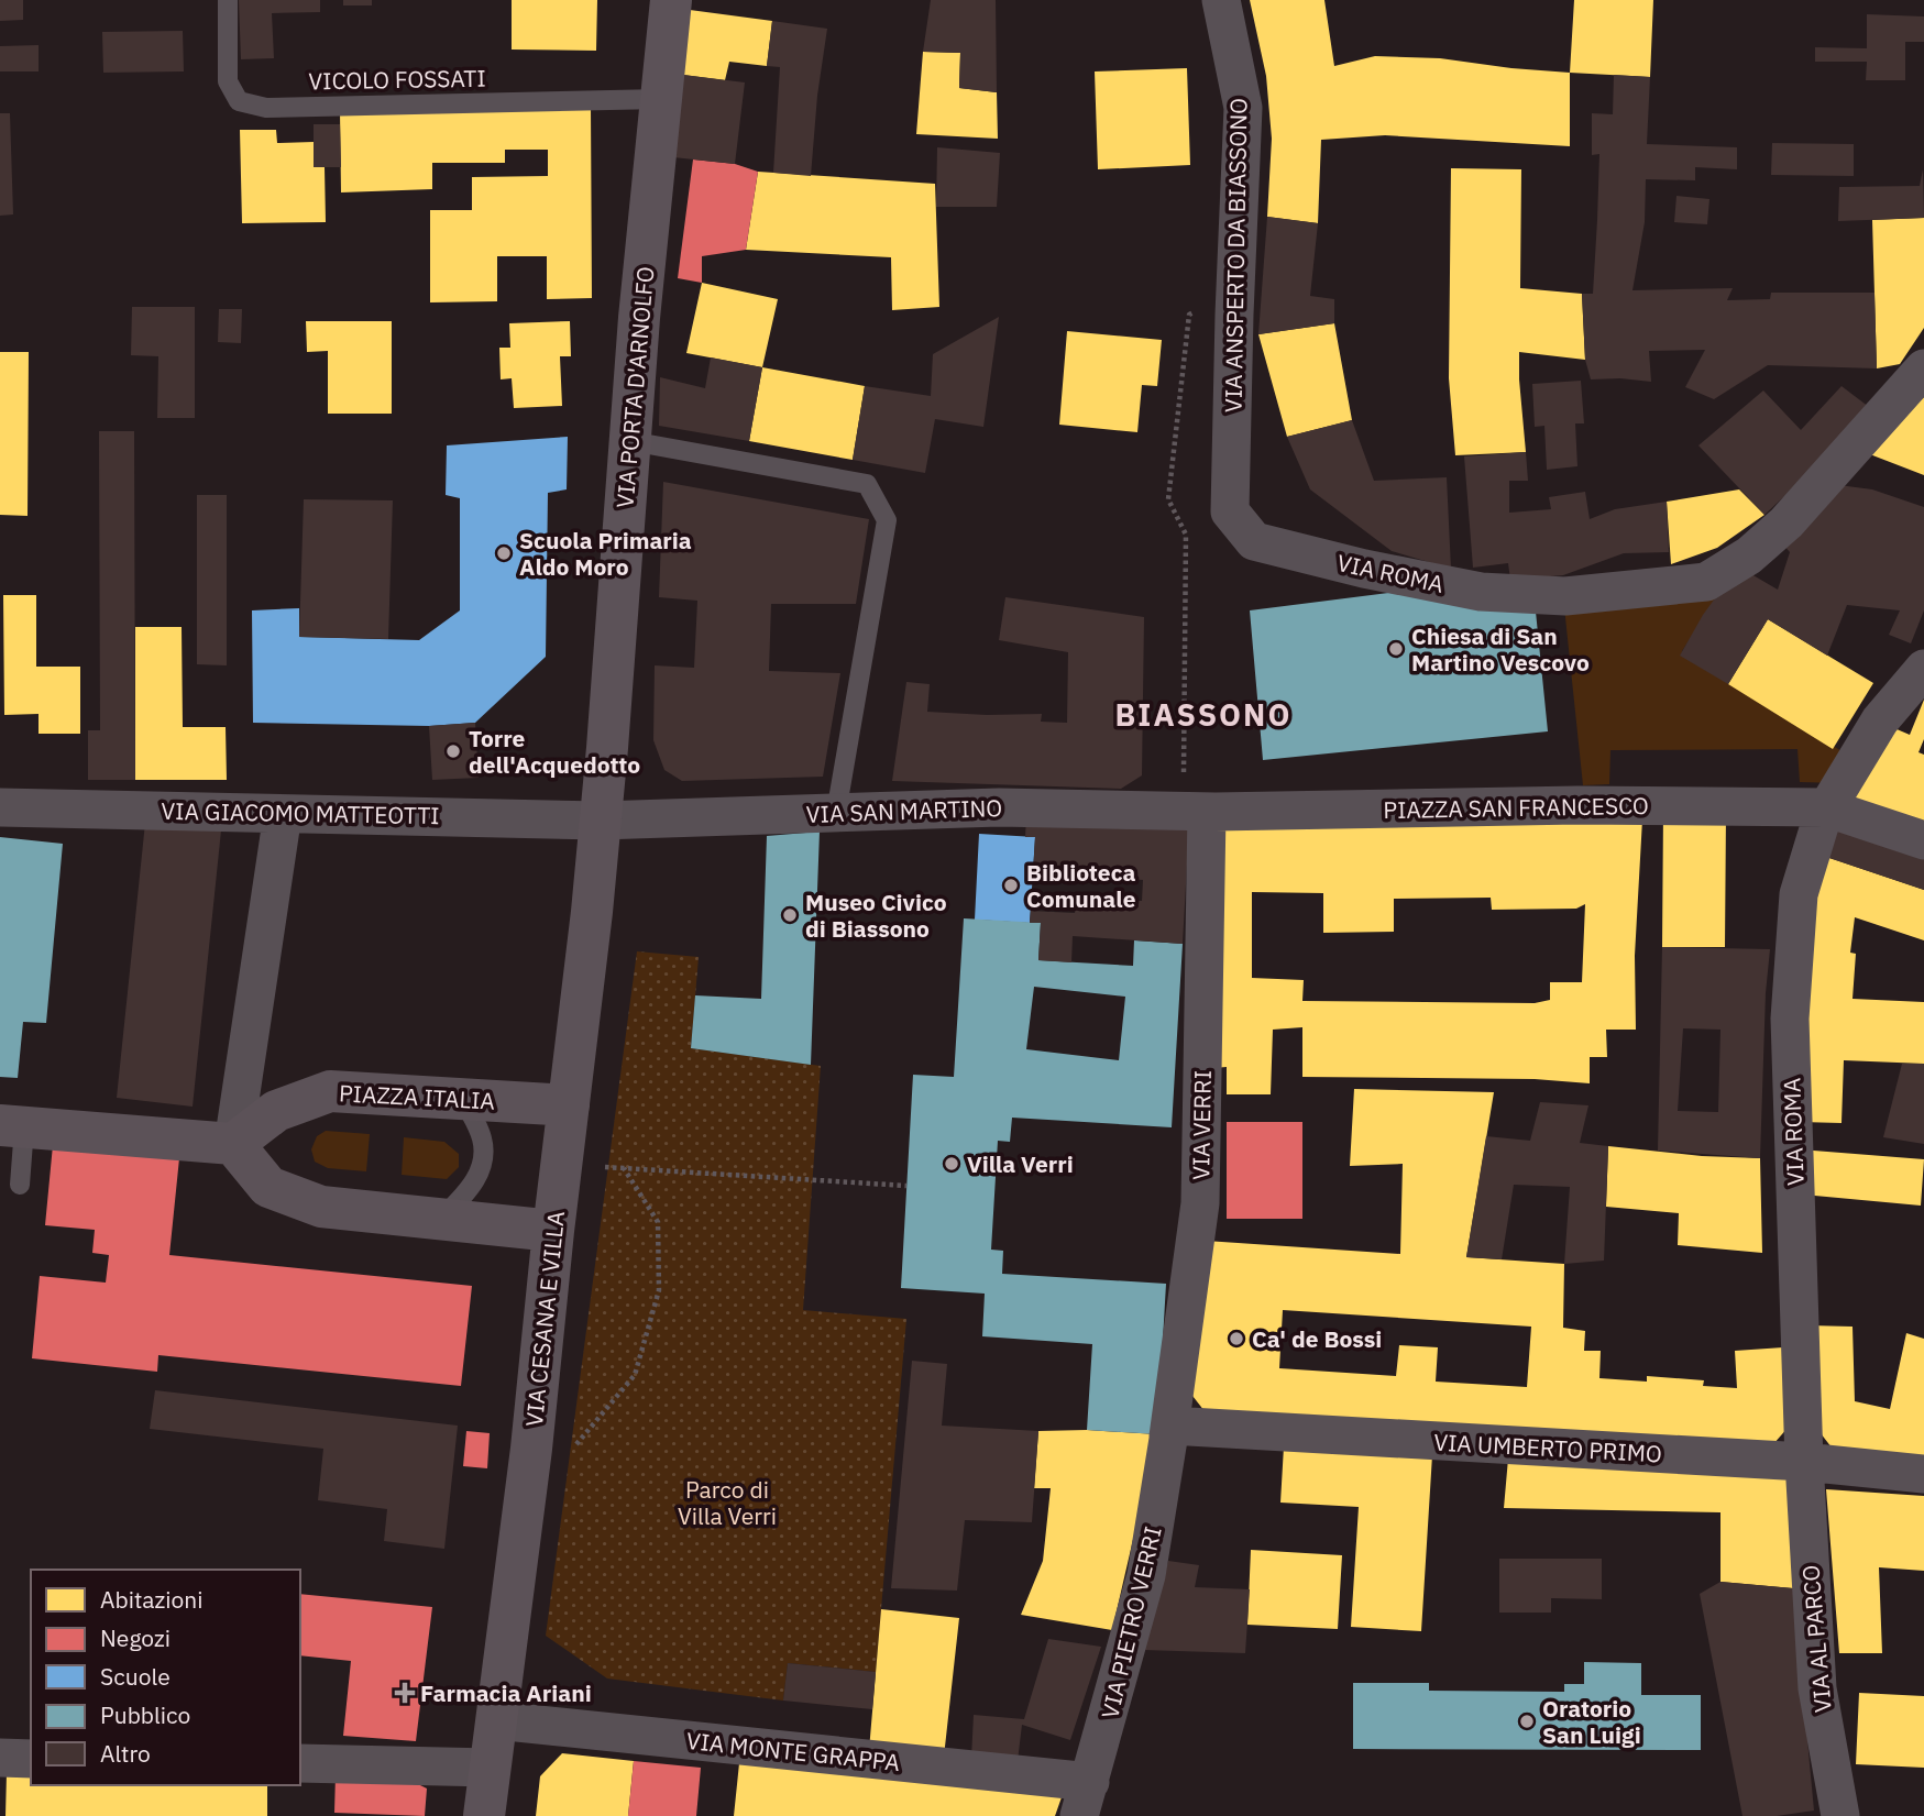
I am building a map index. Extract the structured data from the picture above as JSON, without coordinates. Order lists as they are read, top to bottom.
{
  "streets": {
    "main road": ["VIA PORTA D'ARNOLFO", "PIAZZA ITALIA", "VIA CESANA E VILLA"],
    "street": [
      "VIA ANSPERTO DA BIASSONO",
      "VIA ROMA",
      "PIAZZA SAN FRANCESCO",
      "VIA SAN MARTINO",
      "VIA GIACOMO MATTEOTTI",
      "VIA VERRI",
      "VIA UMBERTO PRIMO",
      "VIA PIETRO VERRI",
      "VIA AL PARCO",
      "VIA MONTE GRAPPA"
    ],
    "lane": ["VICOLO FOSSATI"]
  },
  "crossings": [
    ["VICOLO FOSSATI", "VIA PORTA D'ARNOLFO"],
    ["VIA ANSPERTO DA BIASSONO", "VIA ROMA"],
    ["VIA PORTA D'ARNOLFO", "VIA SAN MARTINO"],
    ["VIA PORTA D'ARNOLFO", "VIA GIACOMO MATTEOTTI"],
    ["VIA PORTA D'ARNOLFO", "VIA CESANA E VILLA"],
    ["VIA ROMA", "PIAZZA SAN FRANCESCO"],
    ["VIA ROMA", "VIA UMBERTO PRIMO"],
    ["VIA ROMA", "VIA AL PARCO"],
    ["PIAZZA SAN FRANCESCO", "VIA SAN MARTINO"],
    ["PIAZZA SAN FRANCESCO", "VIA VERRI"],
    ["VIA SAN MARTINO", "VIA GIACOMO MATTEOTTI"],
    ["VIA SAN MARTINO", "VIA VERRI"],
    ["VIA SAN MARTINO", "VIA CESANA E VILLA"],
    ["VIA GIACOMO MATTEOTTI", "VIA CESANA E VILLA"],
    ["PIAZZA ITALIA", "VIA CESANA E VILLA"],
    ["VIA VERRI", "VIA UMBERTO PRIMO"],
    ["VIA VERRI", "VIA PIETRO VERRI"],
    ["VIA CESANA E VILLA", "VIA MONTE GRAPPA"],
    ["VIA UMBERTO PRIMO", "VIA PIETRO VERRI"],
    ["VIA UMBERTO PRIMO", "VIA AL PARCO"],
    ["VIA PIETRO VERRI", "VIA MONTE GRAPPA"]
  ],
  "districts": ["BIASSONO"],
  "parks": ["Parco di Villa Verri"],
  "places": {
    "other": [
      "Scuola Primaria Aldo Moro",
      "Chiesa di San Martino Vescovo",
      "Torre dell'Acquedotto",
      "Biblioteca Comunale",
      "Museo Civico di Biassono",
      "Villa Verri",
      "Ca' de Bossi",
      "Oratorio San Luigi"
    ],
    "health": ["Farmacia Ariani"]
  },
  "legend": [
    "Abitazioni",
    "Negozi",
    "Scuole",
    "Pubblico",
    "Altro"
  ]
}
